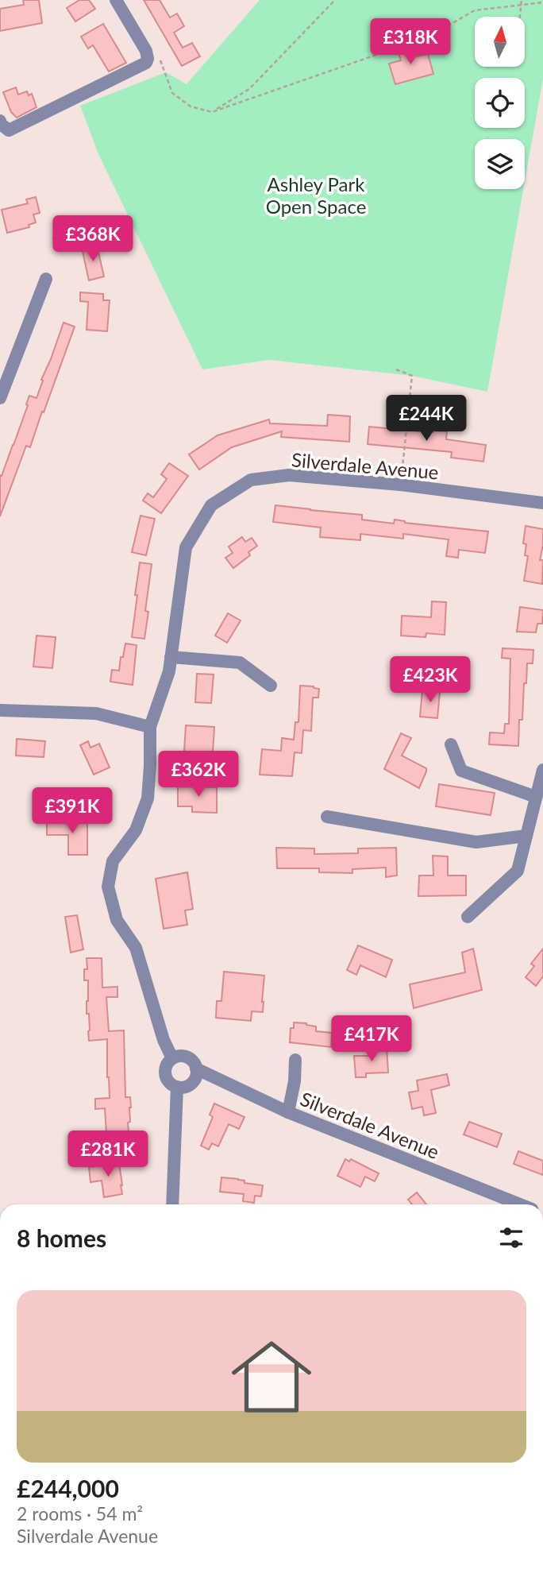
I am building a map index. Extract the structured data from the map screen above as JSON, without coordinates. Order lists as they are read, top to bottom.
{
  "streets": {
    "street": ["Silverdale Avenue"]
  },
  "parks": ["Ashley Park Open Space"],
  "north": "top",
  "page": {
    "price": [
      "£318K",
      "£368K",
      "£244K",
      "£423K",
      "£362K",
      "£391K",
      "£417K",
      "£281K"
    ],
    "heading": "8 homes",
    "list": [
      {
        "name": "£244,000",
        "note": "2 rooms · 54 m² · Silverdale Avenue"
      }
    ]
  }
}
